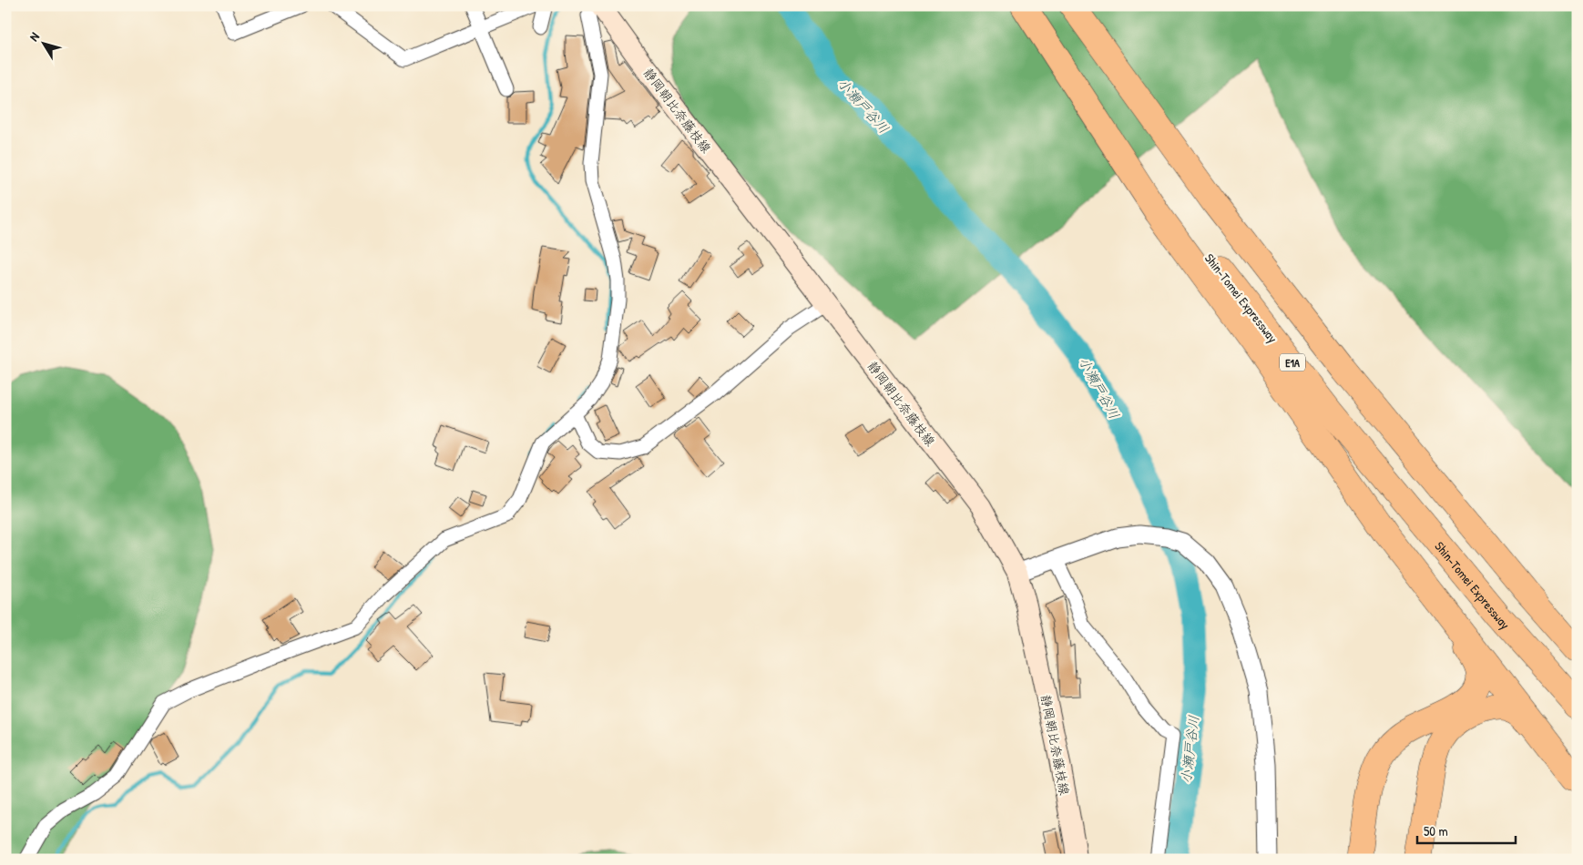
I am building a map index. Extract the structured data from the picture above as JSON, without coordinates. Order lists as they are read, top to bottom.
{
  "streets": {
    "highway": ["Shin-Tomei Expressway", "E1A"],
    "main road": ["静岡朝比奈藤枝線"]
  },
  "water": ["小瀬戸谷川"],
  "scale_bar": "50 m",
  "north": "top left"
}
